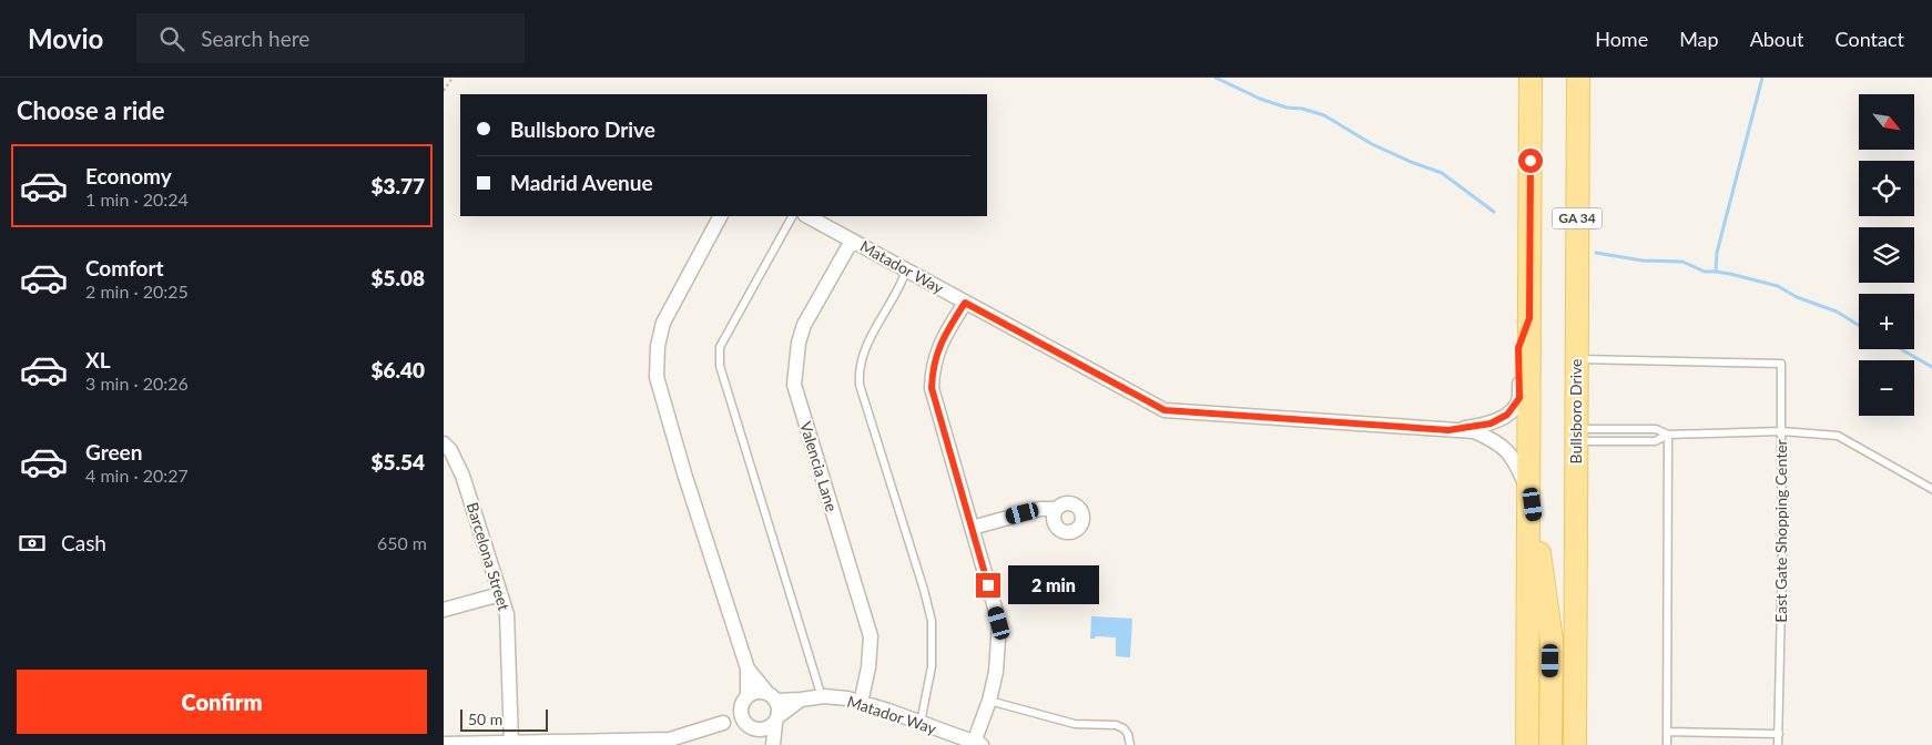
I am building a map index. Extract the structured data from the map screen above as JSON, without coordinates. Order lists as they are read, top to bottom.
{
  "streets": {
    "main road": ["GA 34", "Bullsboro Drive"],
    "street": ["Matador Way", "Valencia Lane", "Barcelona Street"],
    "lane": ["East Gate Shopping Center"]
  },
  "crossings": [
    ["GA 34", "Matador Way"],
    ["Matador Way", "Valencia Lane"],
    ["Bullsboro Drive", "East Gate Shopping Center"]
  ],
  "scale_bar": "50 m",
  "north": "bottom right",
  "page": {
    "header": "Movio",
    "search": "Search here",
    "nav": [
      "Home",
      "Map",
      "About",
      "Contact"
    ],
    "heading": "Choose a ride",
    "map_buttons": ["+", "−"],
    "banner": ["Bullsboro Drive", "Madrid Avenue"],
    "list": [
      {
        "name": "Economy",
        "note": "1 min · 20:24",
        "value": "$3.77"
      },
      {
        "name": "Comfort",
        "note": "2 min · 20:25",
        "value": "$5.08"
      },
      {
        "name": "XL",
        "note": "3 min · 20:26",
        "value": "$6.40"
      },
      {
        "name": "Green",
        "note": "4 min · 20:27",
        "value": "$5.54"
      }
    ],
    "pay": ["Cash", "650 m"],
    "bubble": "2 min",
    "buttons": "Confirm",
    "scale": "50 m"
  }
}
